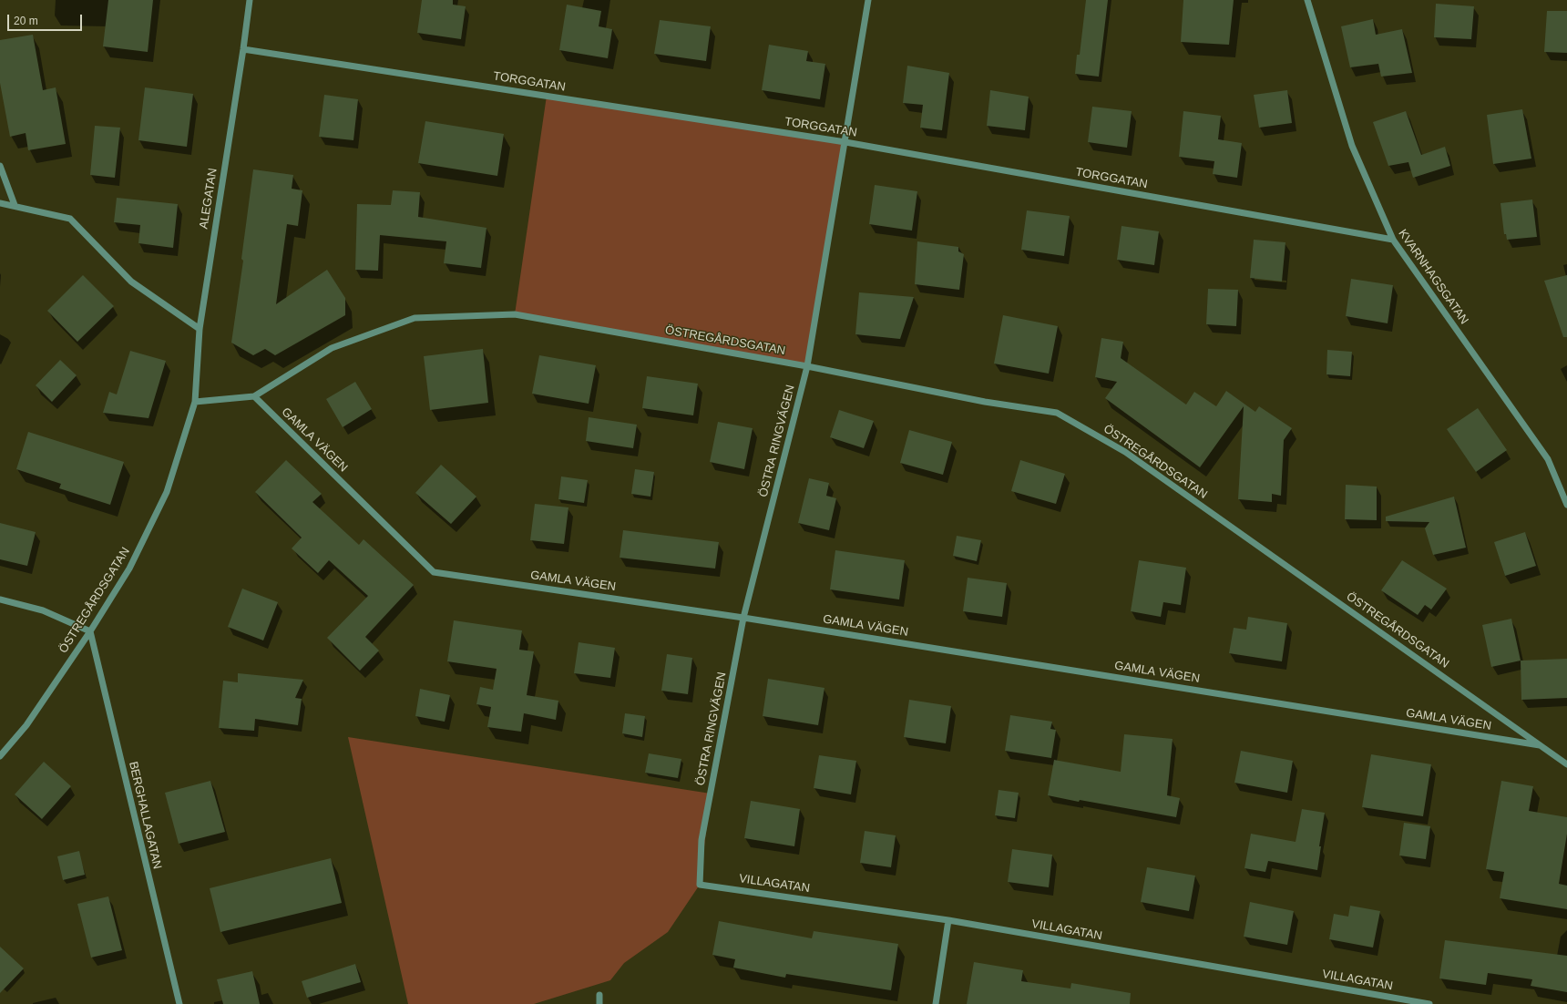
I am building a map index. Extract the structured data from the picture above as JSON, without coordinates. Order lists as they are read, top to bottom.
{
  "streets": {
    "street": [
      "TORGGATAN",
      "ALEGATAN",
      "KVARNHAGSGATAN",
      "ÖSTREGÅRDSGATAN",
      "GAMLA VÄGEN",
      "ÖSTRA RINGVÄGEN",
      "BERGHALLAGATAN",
      "VILLAGATAN"
    ]
  },
  "crossings": [
    ["TORGGATAN", "ALEGATAN"],
    ["TORGGATAN", "KVARNHAGSGATAN"],
    ["TORGGATAN", "ÖSTRA RINGVÄGEN"],
    ["ALEGATAN", "ÖSTREGÅRDSGATAN"],
    ["ÖSTREGÅRDSGATAN", "GAMLA VÄGEN"],
    ["ÖSTREGÅRDSGATAN", "ÖSTRA RINGVÄGEN"],
    ["ÖSTREGÅRDSGATAN", "BERGHALLAGATAN"],
    ["GAMLA VÄGEN", "ÖSTRA RINGVÄGEN"],
    ["ÖSTRA RINGVÄGEN", "VILLAGATAN"]
  ],
  "scale_bar": "20 m"
}
